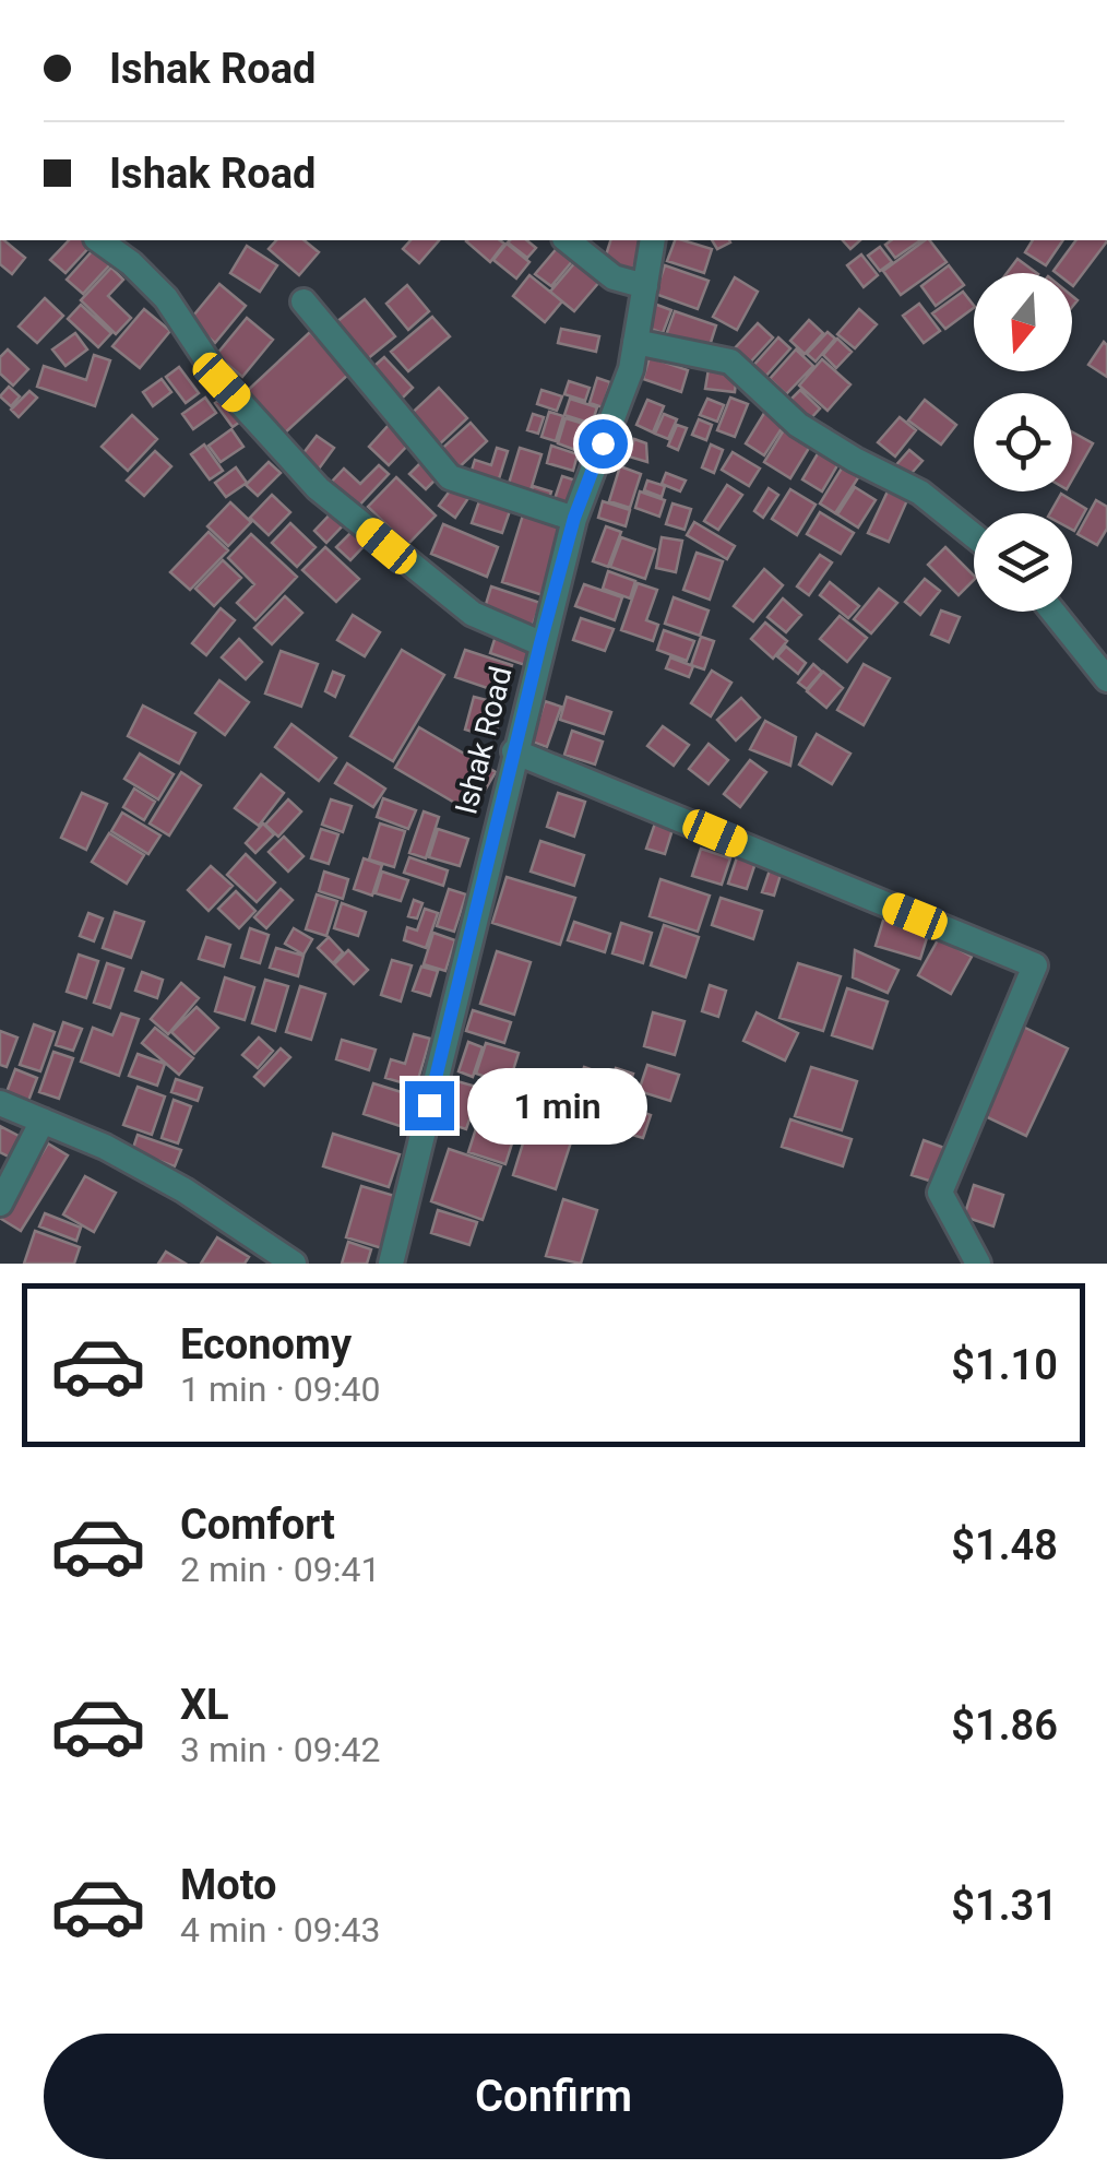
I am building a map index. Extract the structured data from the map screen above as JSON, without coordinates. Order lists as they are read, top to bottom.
{
  "streets": {
    "street": ["Ishak Road"]
  },
  "north": "bottom",
  "page": {
    "banner": ["Ishak Road", "Ishak Road"],
    "bubble": "1 min",
    "list": [
      {
        "name": "Economy",
        "note": "1 min · 09:40",
        "value": "$1.10"
      },
      {
        "name": "Comfort",
        "note": "2 min · 09:41",
        "value": "$1.48"
      },
      {
        "name": "XL",
        "note": "3 min · 09:42",
        "value": "$1.86"
      },
      {
        "name": "Moto",
        "note": "4 min · 09:43",
        "value": "$1.31"
      }
    ],
    "buttons": "Confirm"
  }
}
